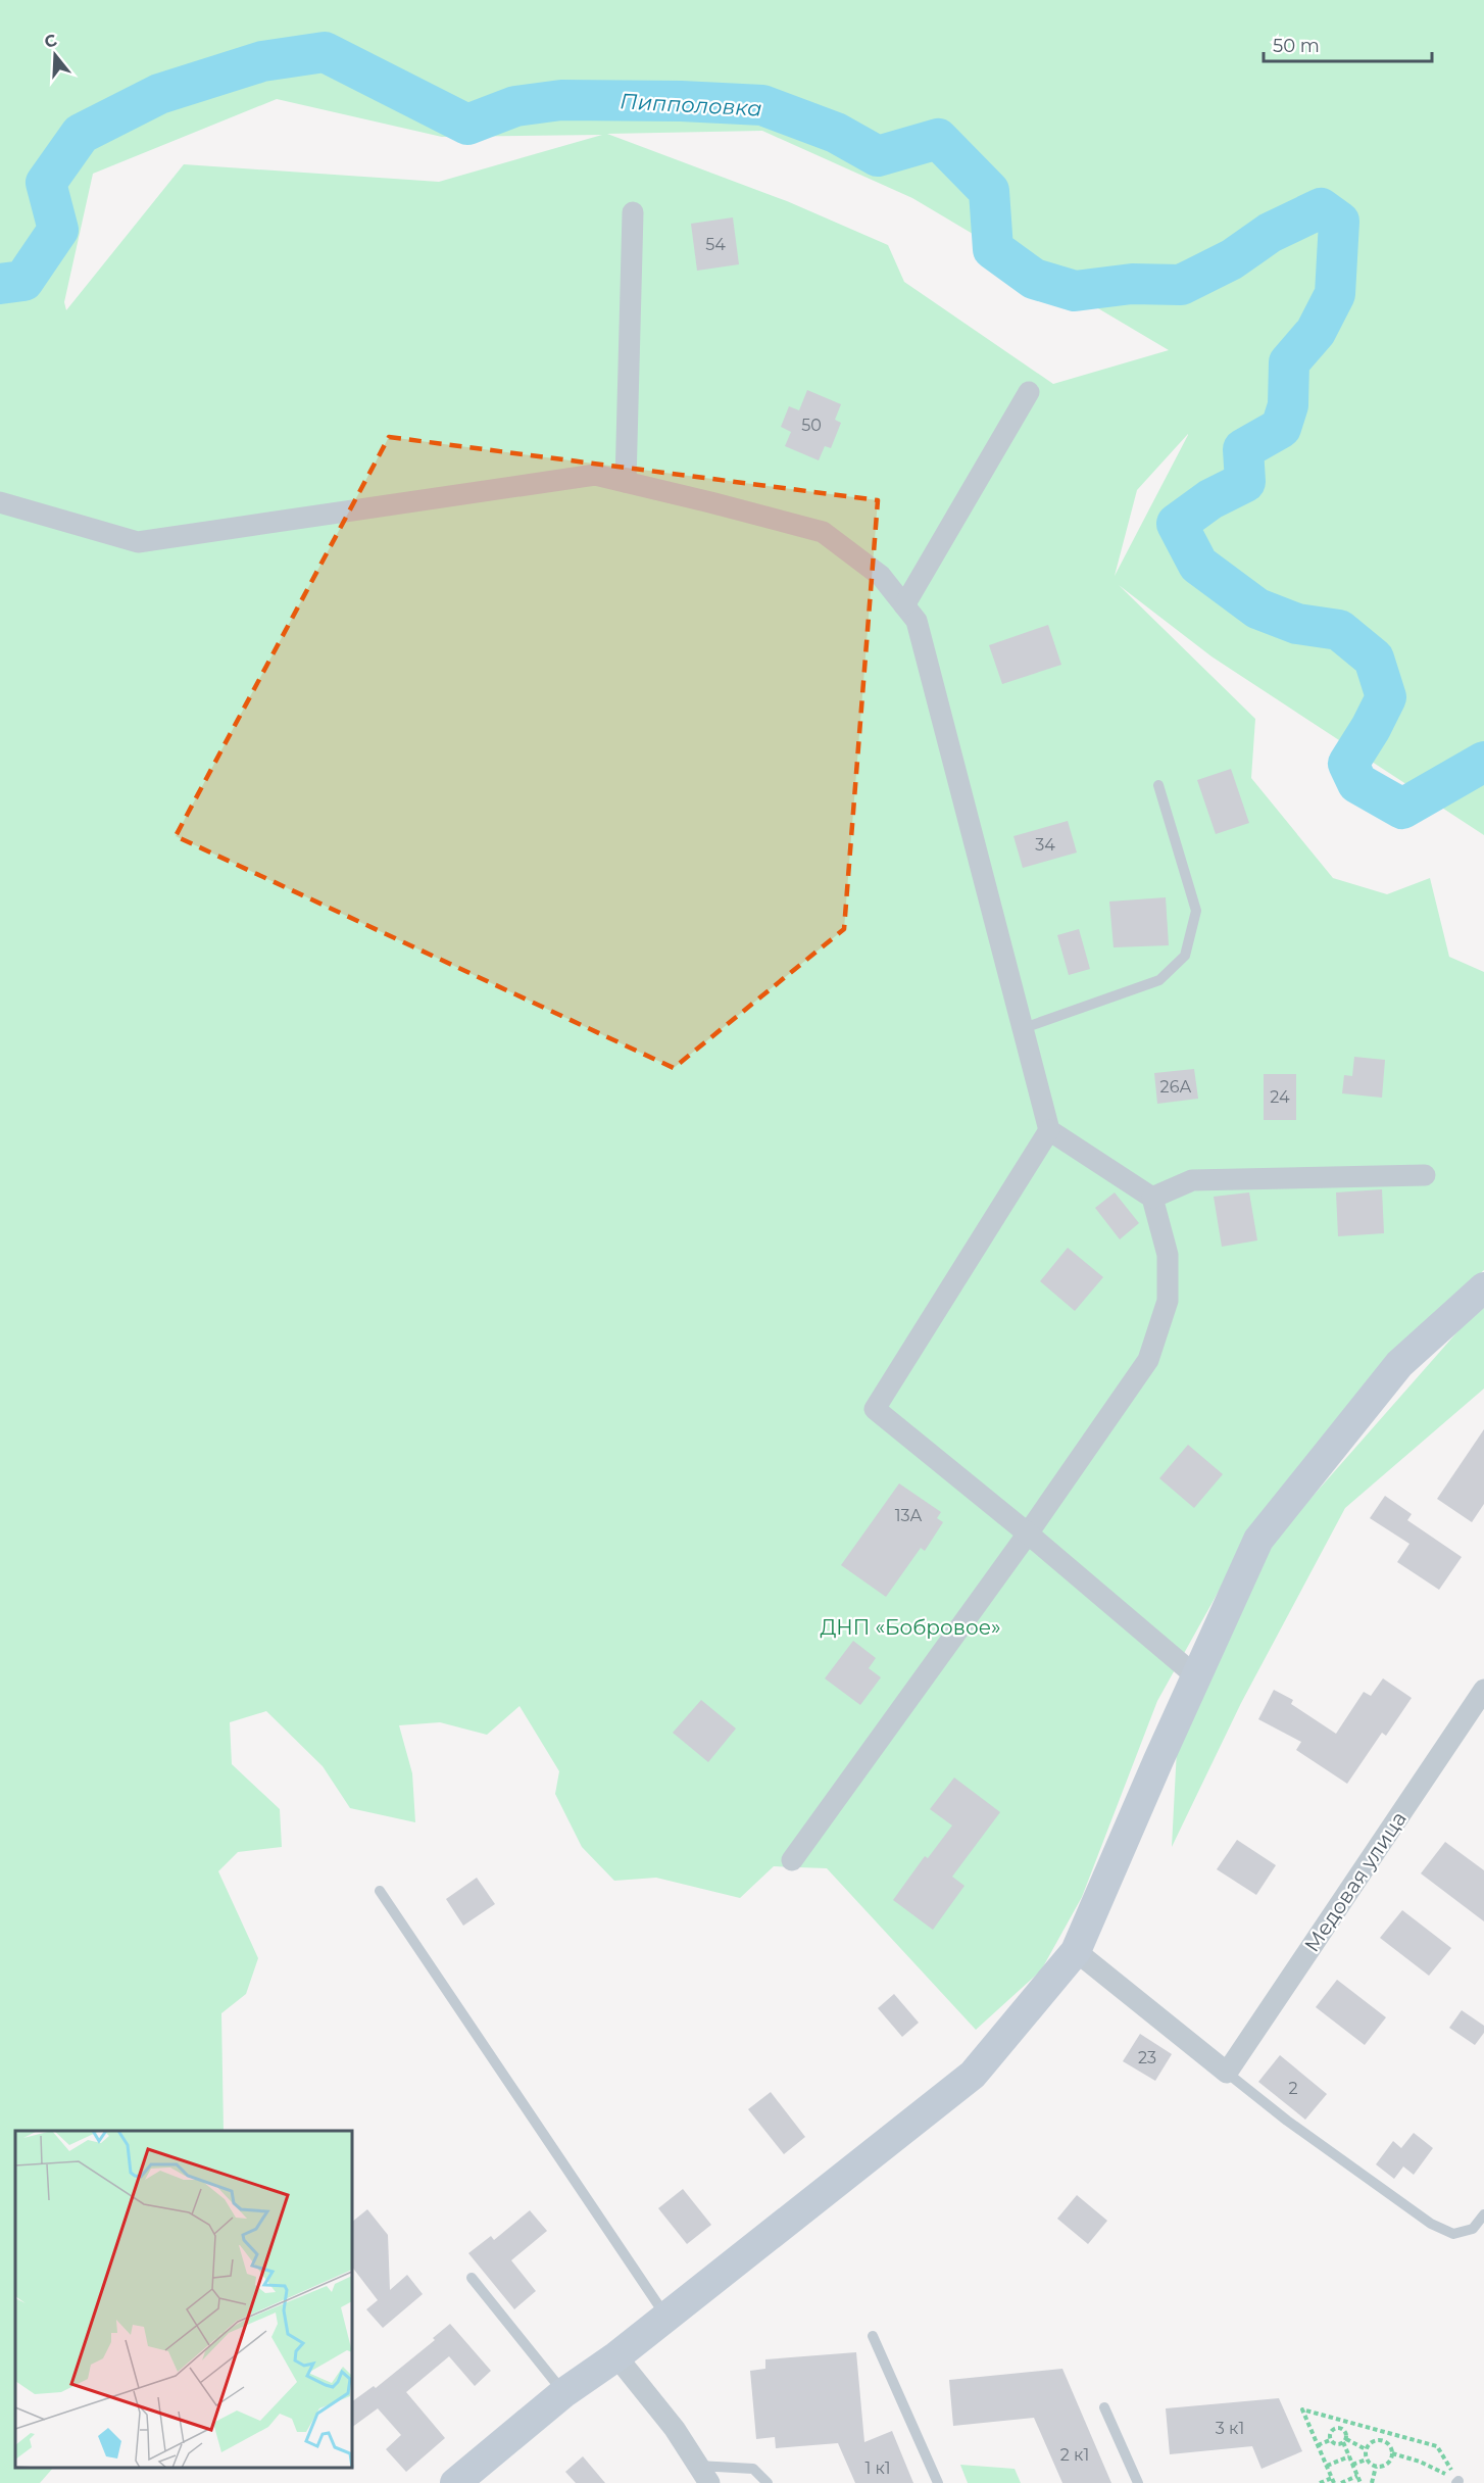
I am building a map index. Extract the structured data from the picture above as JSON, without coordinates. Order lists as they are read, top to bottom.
{
  "streets": {
    "street": ["Медовая улица"]
  },
  "water": ["Пипполовка"],
  "parks": ["ДНП «Бобровое»"],
  "house_numbers": [
    "54",
    "50",
    "34",
    "26А",
    "24",
    "13А",
    "23",
    "2",
    "3 к1",
    "2 к1",
    "1 к1"
  ],
  "scale_bar": "50 m",
  "north": "top"
}
